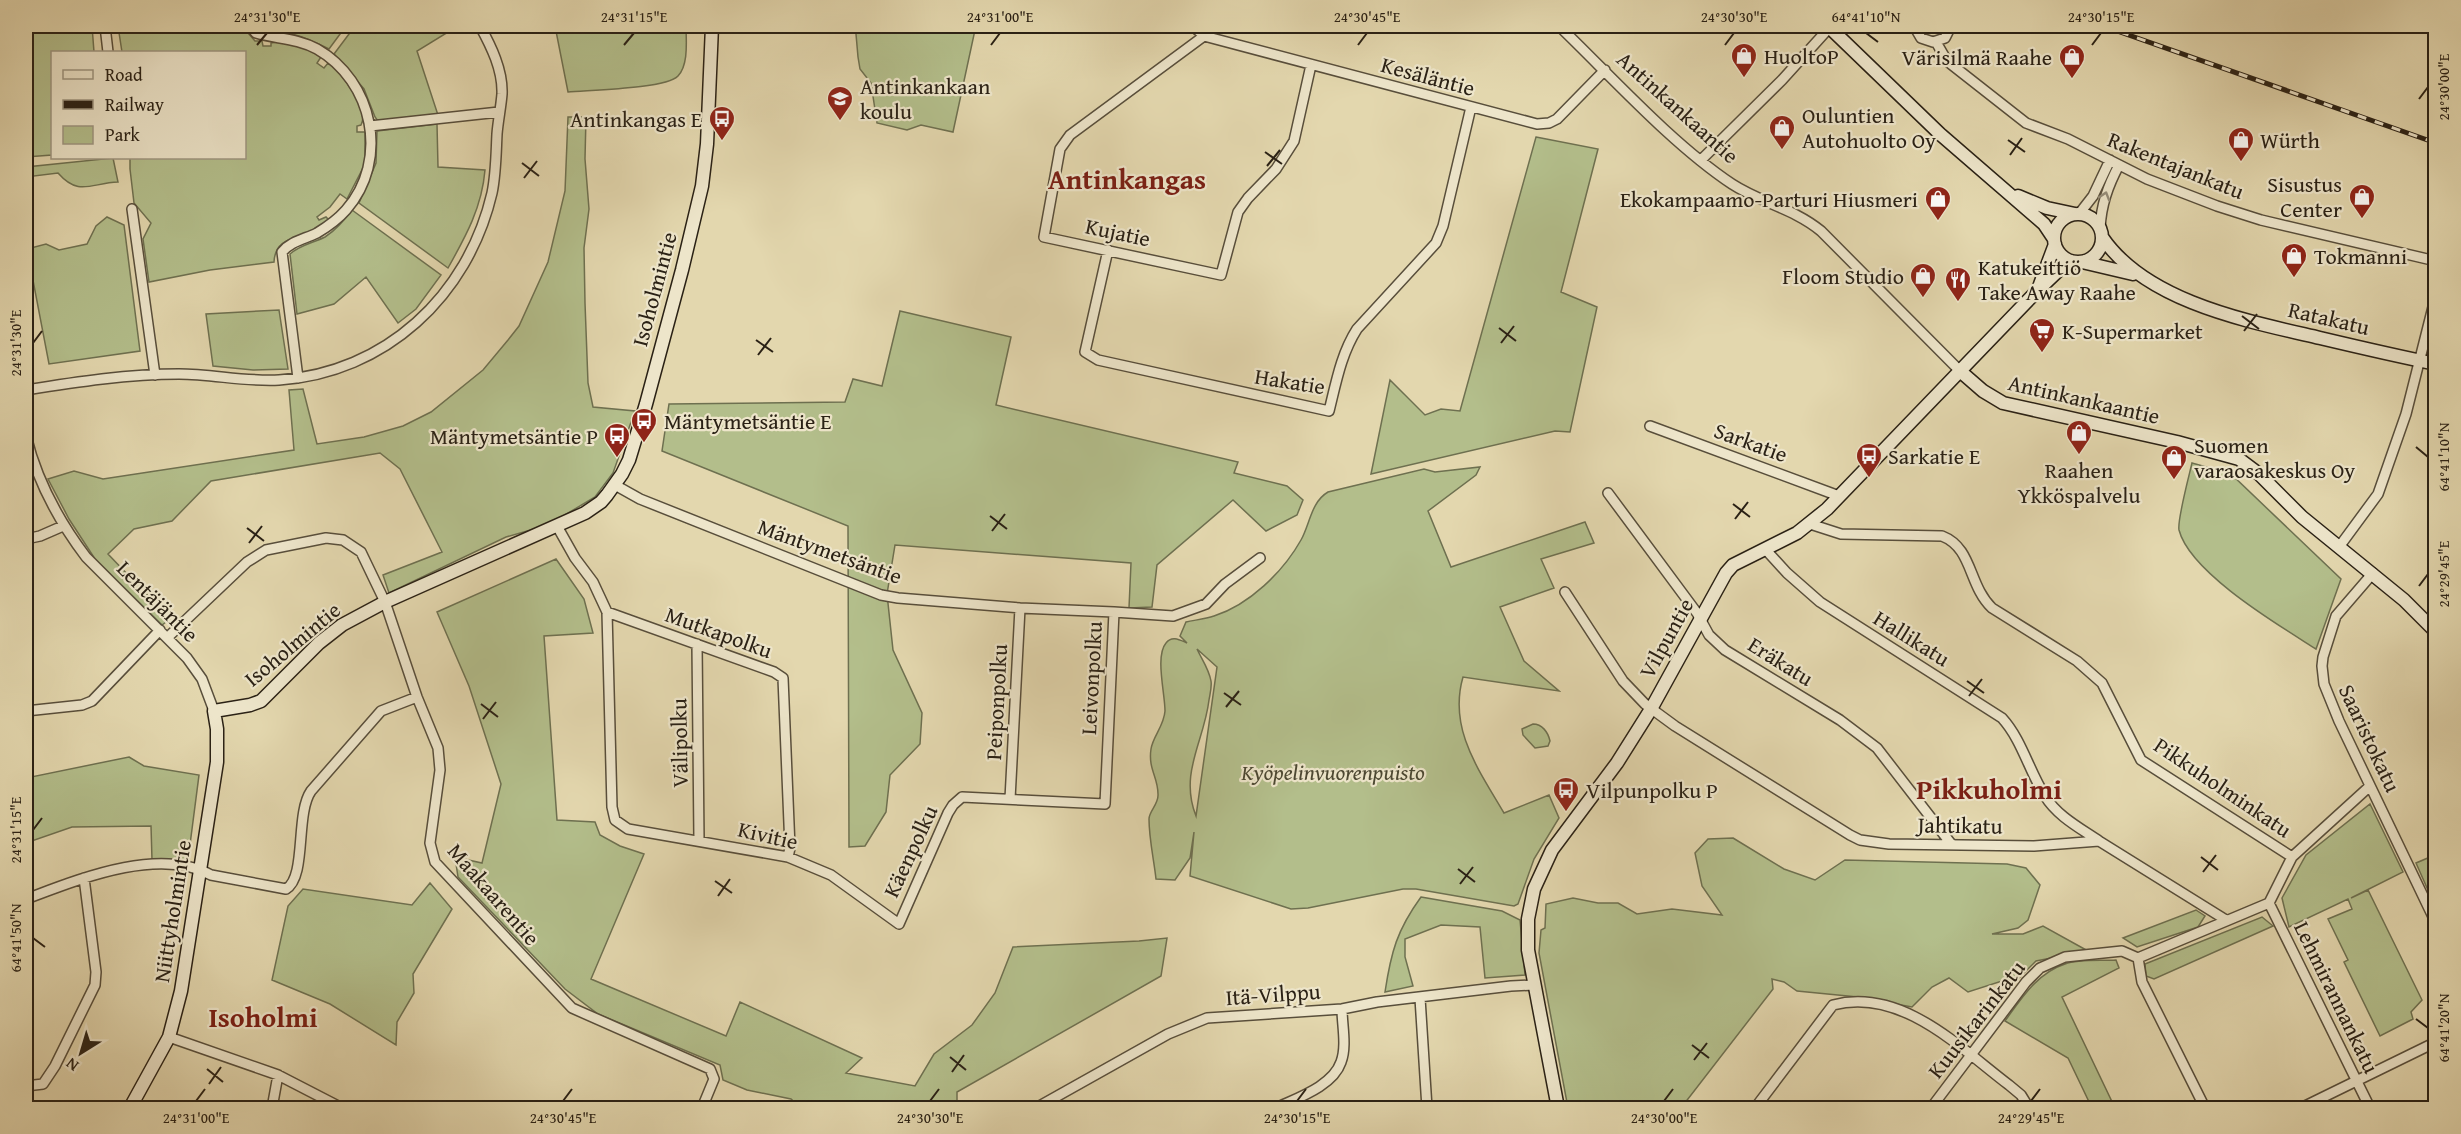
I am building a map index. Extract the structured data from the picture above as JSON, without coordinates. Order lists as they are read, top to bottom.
{
  "streets": {
    "street": [
      "Kesäläntie",
      "Antinkankaantie",
      "Rakentajankatu",
      "Kujatie",
      "Isoholmintie",
      "Ratakatu",
      "Hakatie",
      "Sarkatie",
      "Mäntymetsäntie",
      "Lentäjäntie",
      "Mutkapolku",
      "Vilpuntie",
      "Hallikatu",
      "Eräkatu",
      "Leivonpolku",
      "Peiponpolku",
      "Saaristokatu",
      "Välipolku",
      "Pikkuholminkatu",
      "Jahtikatu",
      "Kivitie",
      "Käenpolku",
      "Maakaarentie",
      "Niittyholmintie",
      "Itä-Vilppu",
      "Lehmirannankatu",
      "Kuusikarinkatu"
    ]
  },
  "crossings": [
    ["Kesäläntie", "Antinkankaantie"],
    ["Kesäläntie", "Kujatie"],
    ["Kesäläntie", "Hakatie"],
    ["Antinkankaantie", "Vilpuntie"],
    ["Antinkankaantie", "Saaristokatu"],
    ["Kujatie", "Hakatie"],
    ["Isoholmintie", "Mäntymetsäntie"],
    ["Isoholmintie", "Lentäjäntie"],
    ["Isoholmintie", "Maakaarentie"],
    ["Isoholmintie", "Niittyholmintie"],
    ["Ratakatu", "Vilpuntie"],
    ["Sarkatie", "Vilpuntie"],
    ["Mäntymetsäntie", "Leivonpolku"],
    ["Mäntymetsäntie", "Peiponpolku"],
    ["Lentäjäntie", "Maakaarentie"],
    ["Lentäjäntie", "Niittyholmintie"],
    ["Mutkapolku", "Välipolku"],
    ["Mutkapolku", "Kivitie"],
    ["Vilpuntie", "Hallikatu"],
    ["Vilpuntie", "Eräkatu"],
    ["Vilpuntie", "Pikkuholminkatu"],
    ["Vilpuntie", "Jahtikatu"],
    ["Vilpuntie", "Itä-Vilppu"],
    ["Hallikatu", "Jahtikatu"],
    ["Eräkatu", "Jahtikatu"],
    ["Leivonpolku", "Käenpolku"],
    ["Peiponpolku", "Käenpolku"],
    ["Välipolku", "Kivitie"],
    ["Kivitie", "Käenpolku"]
  ],
  "districts": ["Antinkangas", "Pikkuholmi", "Isoholmi"],
  "parks": ["Kyöpelinvuorenpuisto"],
  "places": {
    "shop": [
      "HuoltoP",
      "Värisilmä Raahe",
      "Ouluntien Autohuolto Oy",
      "Würth",
      "Sisustus Center",
      "Ekokampaamo-Parturi Hiusmeri",
      "Tokmanni",
      "Floom Studio",
      "Raahen Ykköspalvelu",
      "Suomen varaosakeskus Oy"
    ],
    "school or university": ["Antinkankaan koulu"],
    "bus stop": [
      "Antinkangas E",
      "Mäntymetsäntie E",
      "Mäntymetsäntie P",
      "Sarkatie E",
      "Vilpunpolku P"
    ],
    "restaurant": ["Katukeittiö Take Away Raahe"],
    "supermarket": ["K-Supermarket"]
  },
  "legend": ["Road", "Railway", "Park"],
  "north": "bottom left",
  "coordinates": [
    "24°31'30\"E",
    "24°31'15\"E",
    "24°31'00\"E",
    "24°30'45\"E",
    "24°30'30\"E",
    "64°41'10\"N",
    "24°30'15\"E",
    "24°30'00\"E",
    "24°29'45\"E",
    "64°41'50\"N",
    "64°41'20\"N"
  ]
}
